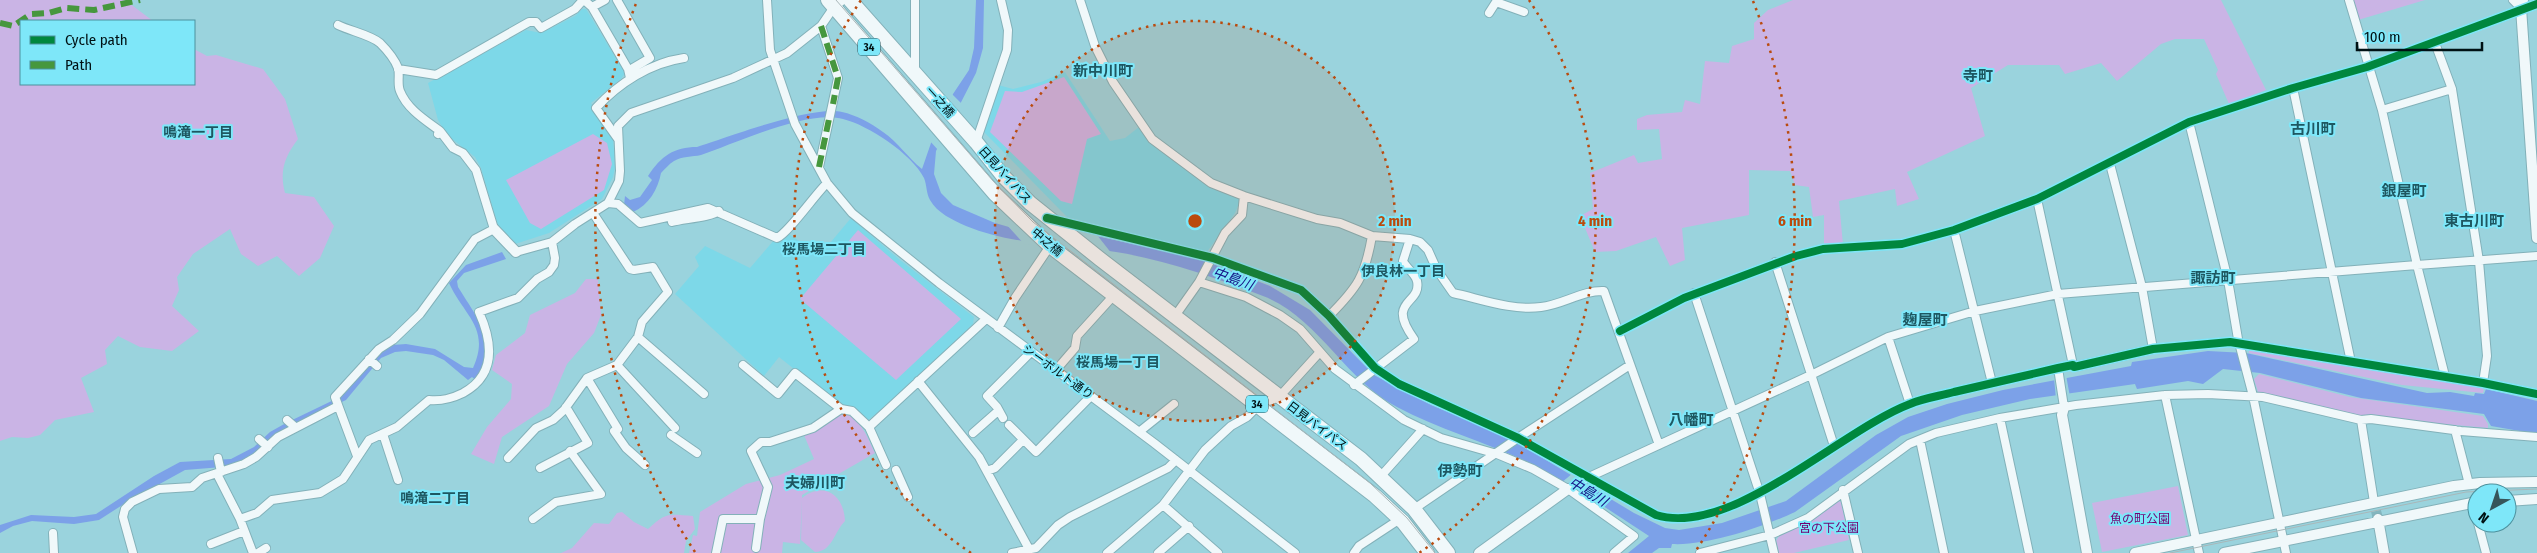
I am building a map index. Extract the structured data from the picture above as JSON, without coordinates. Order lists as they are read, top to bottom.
{
  "streets": {
    "highway": [
      "34",
      "一之橋",
      "日見バイパス",
      "中之橋"
    ],
    "street": ["シーボルト通り"]
  },
  "crossings": [
    ["34", "一之橋"],
    ["一之橋", "日見バイパス"],
    ["日見バイパス", "中之橋"]
  ],
  "districts": [
    "新中川町",
    "寺町",
    "古川町",
    "鳴滝一丁目",
    "銀屋町",
    "東古川町",
    "桜馬場二丁目",
    "伊良林一丁目",
    "諏訪町",
    "麹屋町",
    "桜馬場一丁目",
    "八幡町",
    "伊勢町",
    "夫婦川町",
    "鳴滝二丁目"
  ],
  "water": ["中島川"],
  "parks": ["魚の町公園", "宮の下公園"],
  "legend": ["Cycle path", "Path"],
  "scale_bar": "100 m",
  "north": "bottom left",
  "rings": ["2 min", "4 min", "6 min"]
}
